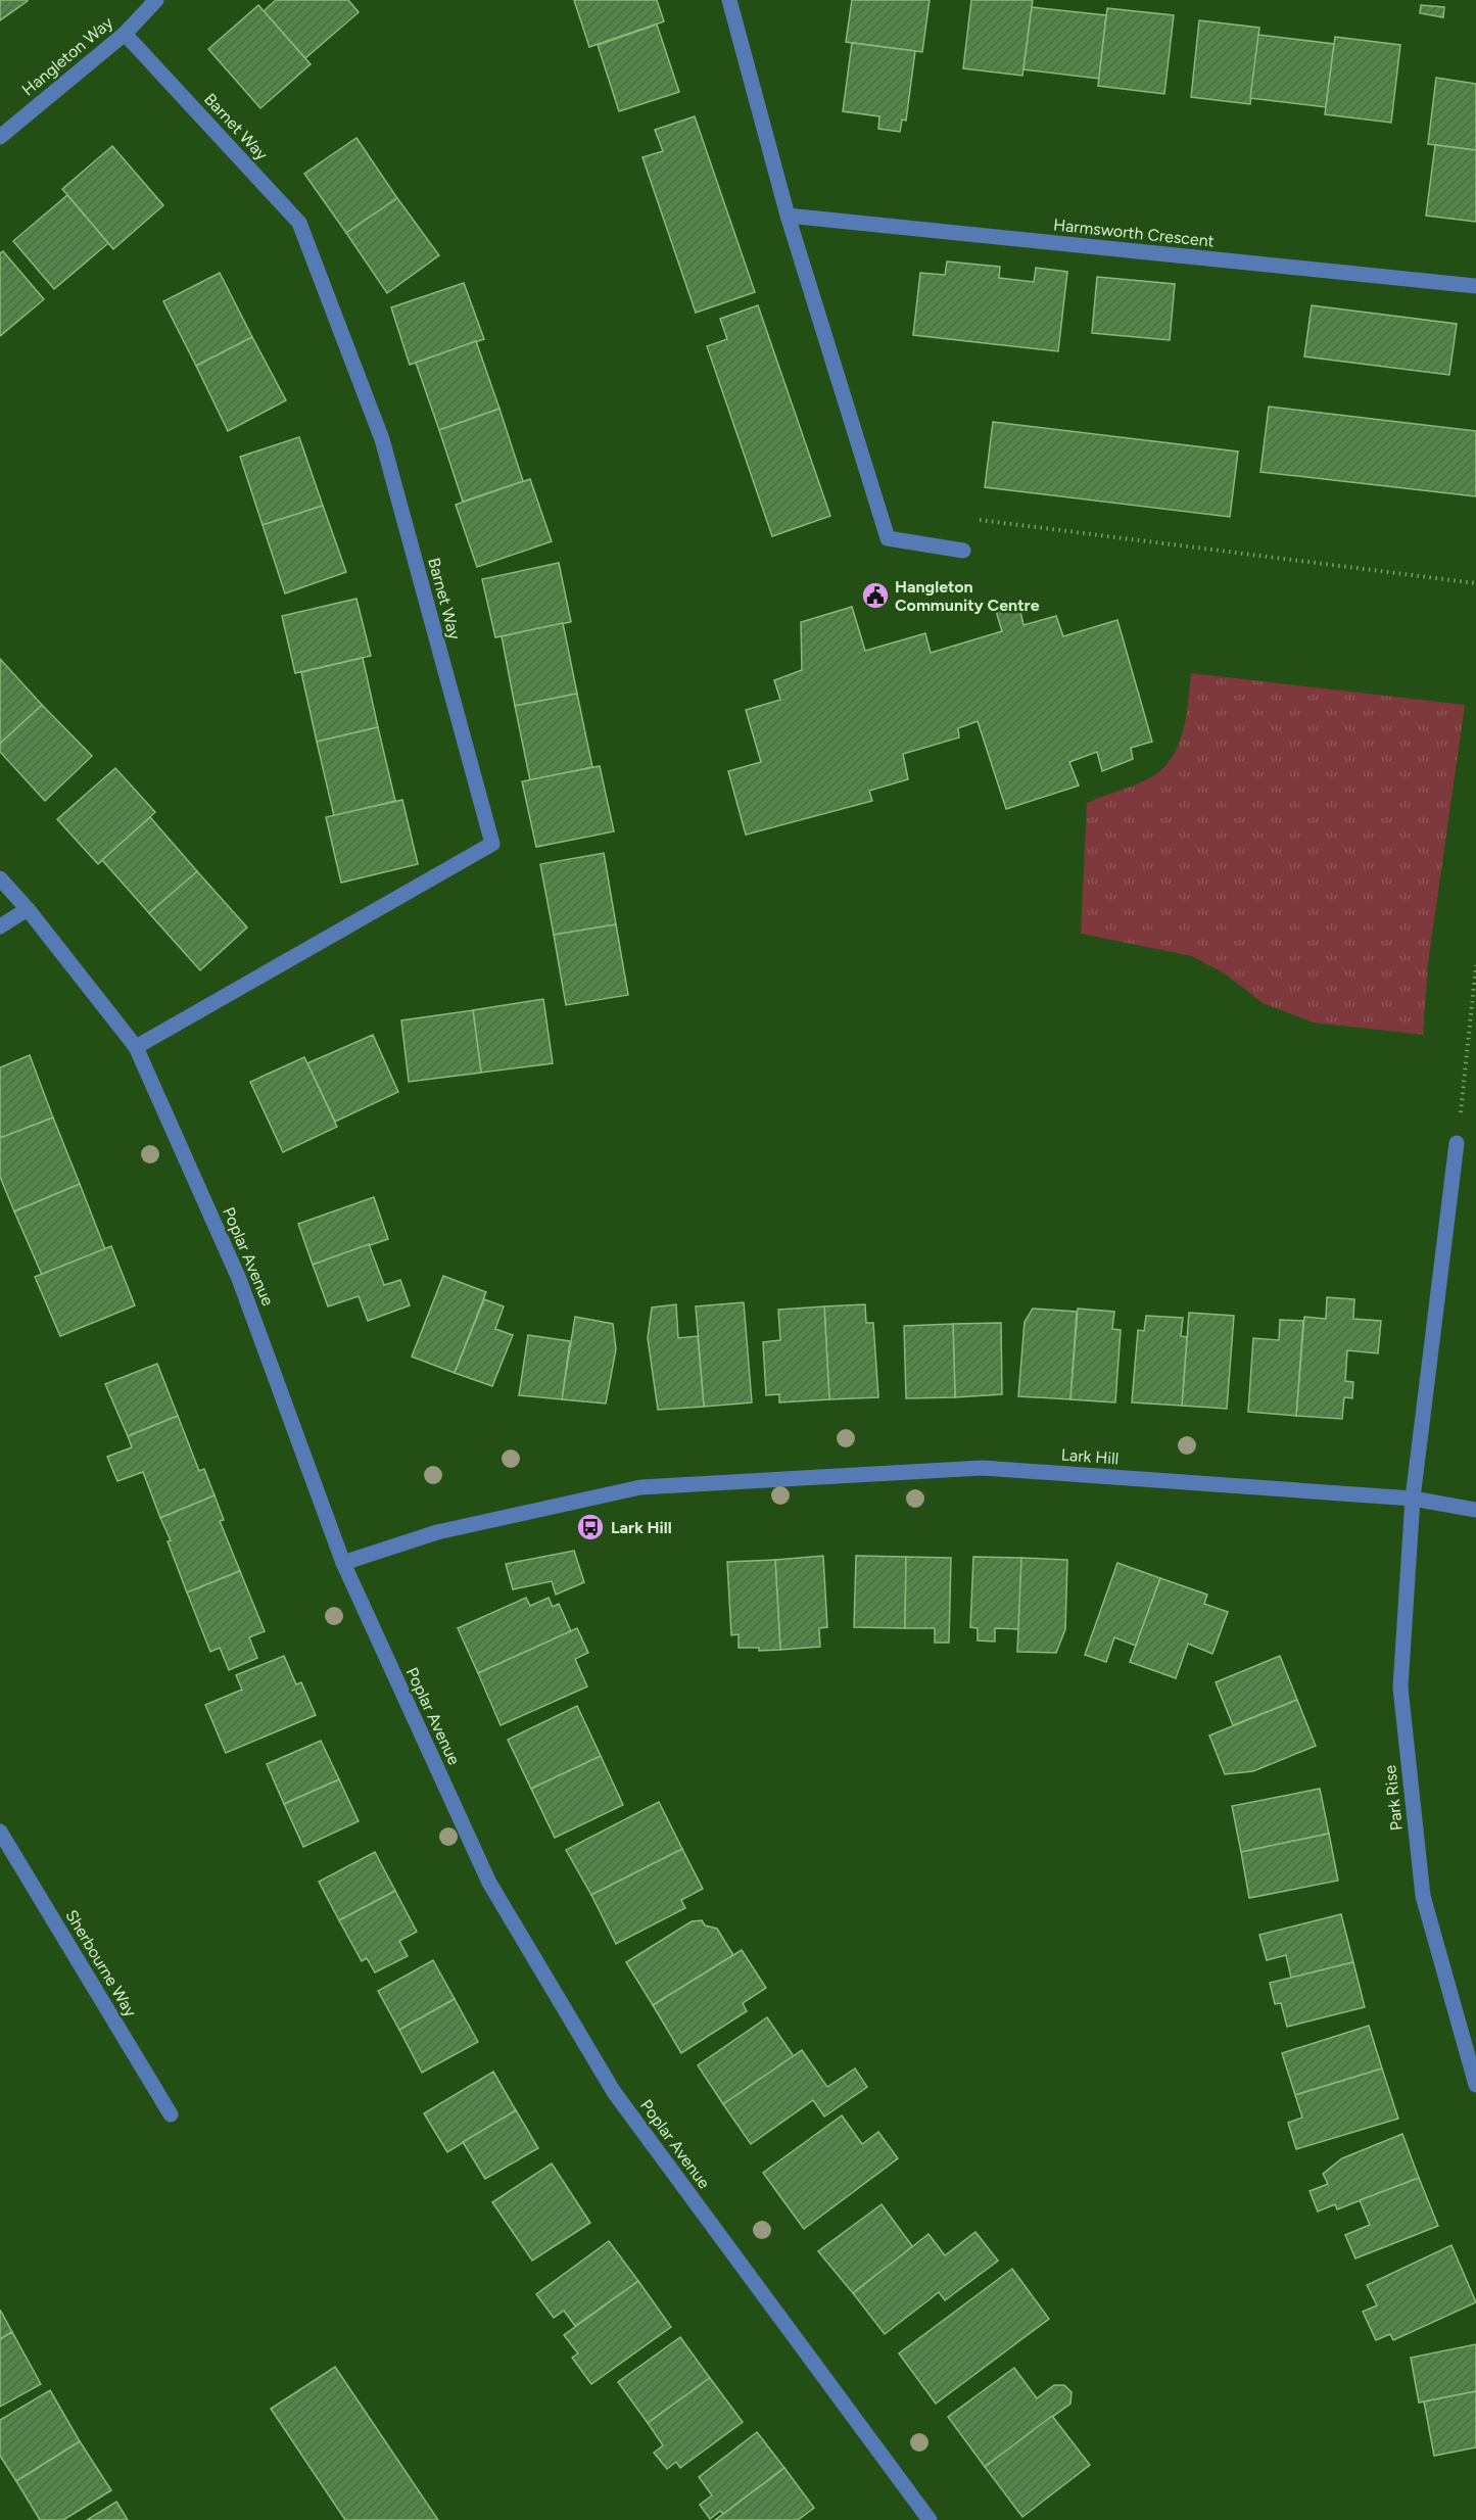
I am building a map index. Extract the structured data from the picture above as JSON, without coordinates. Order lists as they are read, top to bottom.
{
  "streets": {
    "street": [
      "Hangleton Way",
      "Barnet Way",
      "Harmsworth Crescent",
      "Poplar Avenue",
      "Lark Hill",
      "Park Rise",
      "Sherbourne Way"
    ]
  },
  "crossings": [
    ["Hangleton Way", "Barnet Way"],
    ["Barnet Way", "Poplar Avenue"],
    ["Poplar Avenue", "Lark Hill"],
    ["Lark Hill", "Park Rise"]
  ],
  "places": {
    "public building": ["Hangleton Community Centre"],
    "bus stop": ["Lark Hill"]
  }
}
